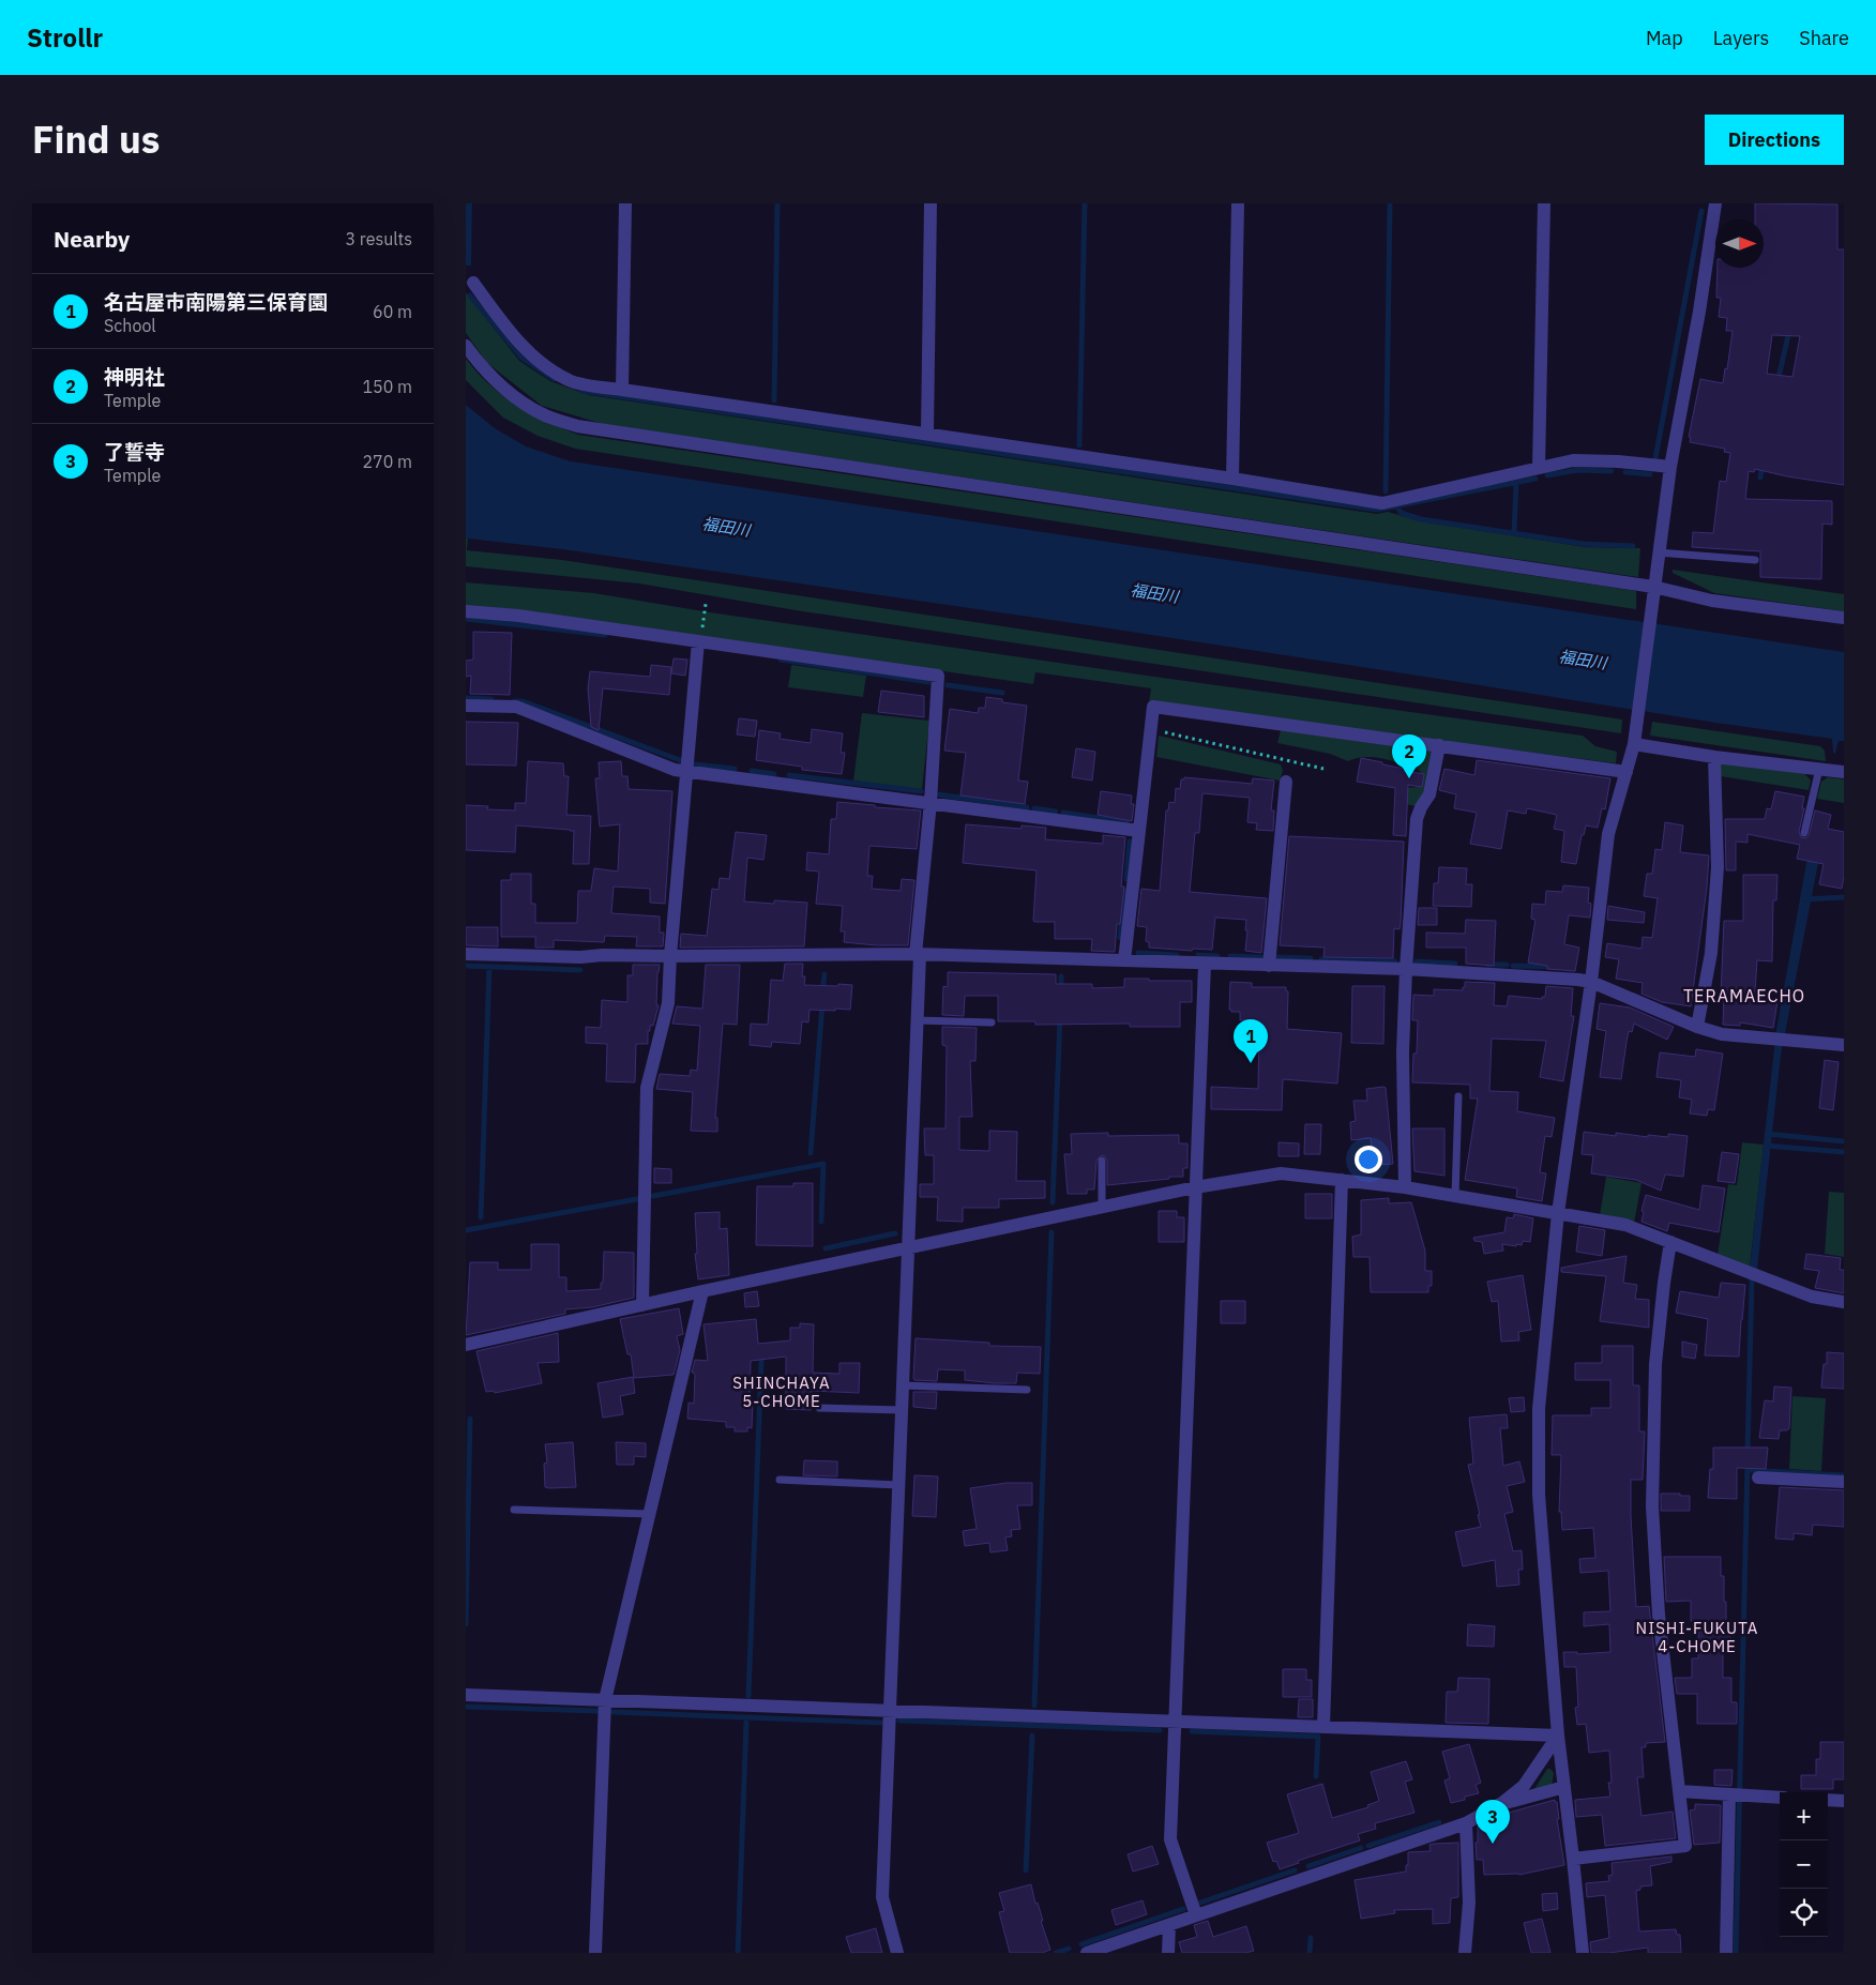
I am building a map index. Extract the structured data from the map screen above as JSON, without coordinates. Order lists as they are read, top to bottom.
{
  "districts": ["TERAMAECHO", "SHINCHAYA 5-CHOME", "NISHI-FUKUTA 4-CHOME"],
  "water": ["福田川"],
  "north": "right",
  "page": {
    "header": "Strollr",
    "nav": ["Map", "Layers", "Share"],
    "title": "Find us",
    "buttons": "Directions",
    "heading": ["Nearby", "3 results"],
    "list": [
      {
        "mark": "1",
        "name": "名古屋市南陽第三保育園",
        "note": "School",
        "value": "60 m"
      },
      {
        "mark": "2",
        "name": "神明社",
        "note": "Temple",
        "value": "150 m"
      },
      {
        "mark": "3",
        "name": "了誓寺",
        "note": "Temple",
        "value": "270 m"
      }
    ],
    "pins": ["2", "1", "3"],
    "map_buttons": ["+", "−"]
  }
}
